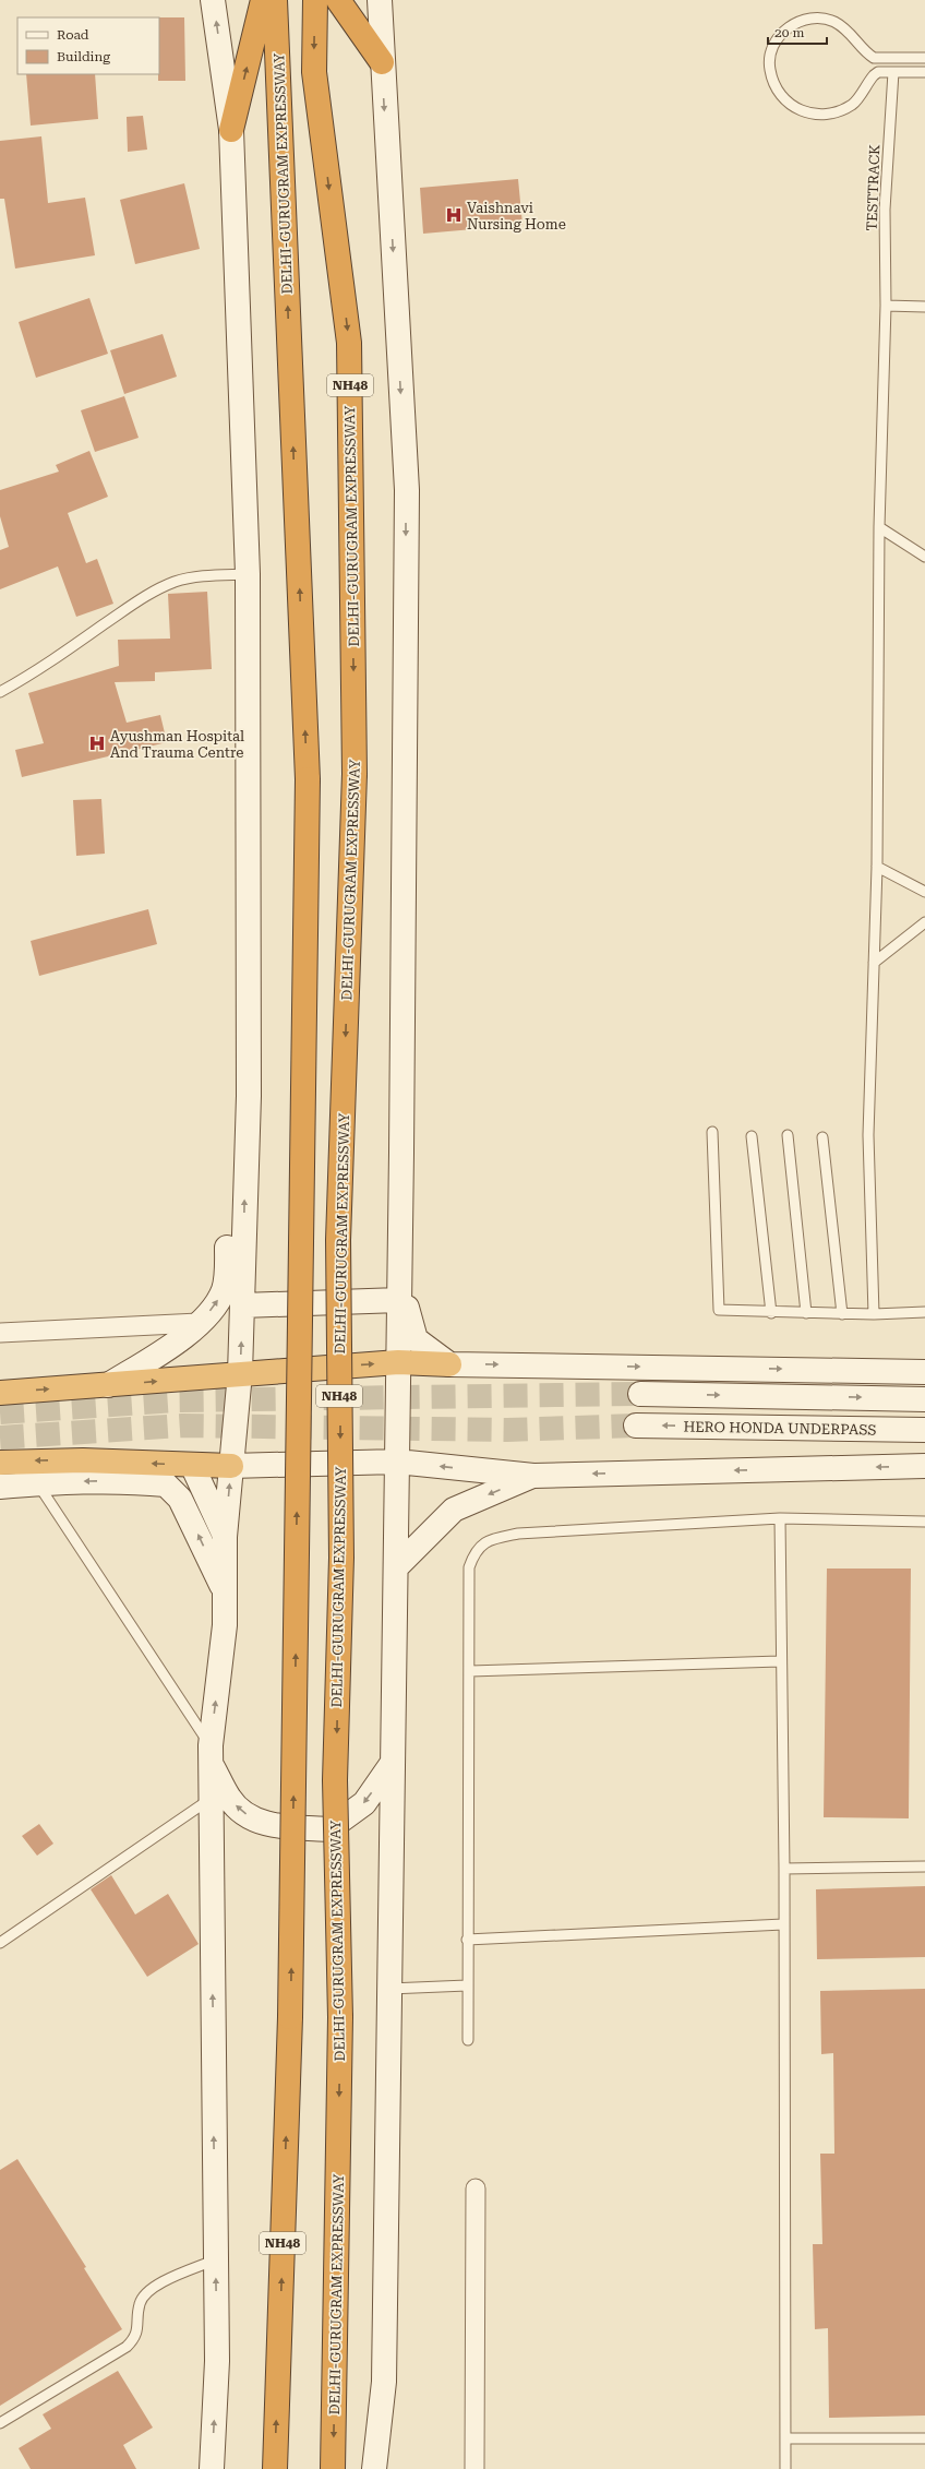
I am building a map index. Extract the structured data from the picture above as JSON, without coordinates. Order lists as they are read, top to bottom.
{
  "streets": {
    "highway": ["DELHI-GURUGRAM EXPRESSWAY", "NH48"],
    "main road": ["HERO HONDA UNDERPASS"],
    "lane": ["TESTTRACK"]
  },
  "places": {
    "hospital": ["Vaishnavi Nursing Home", "Ayushman Hospital And Trauma Centre"]
  },
  "legend": ["Road", "Building"],
  "scale_bar": "20 m"
}
